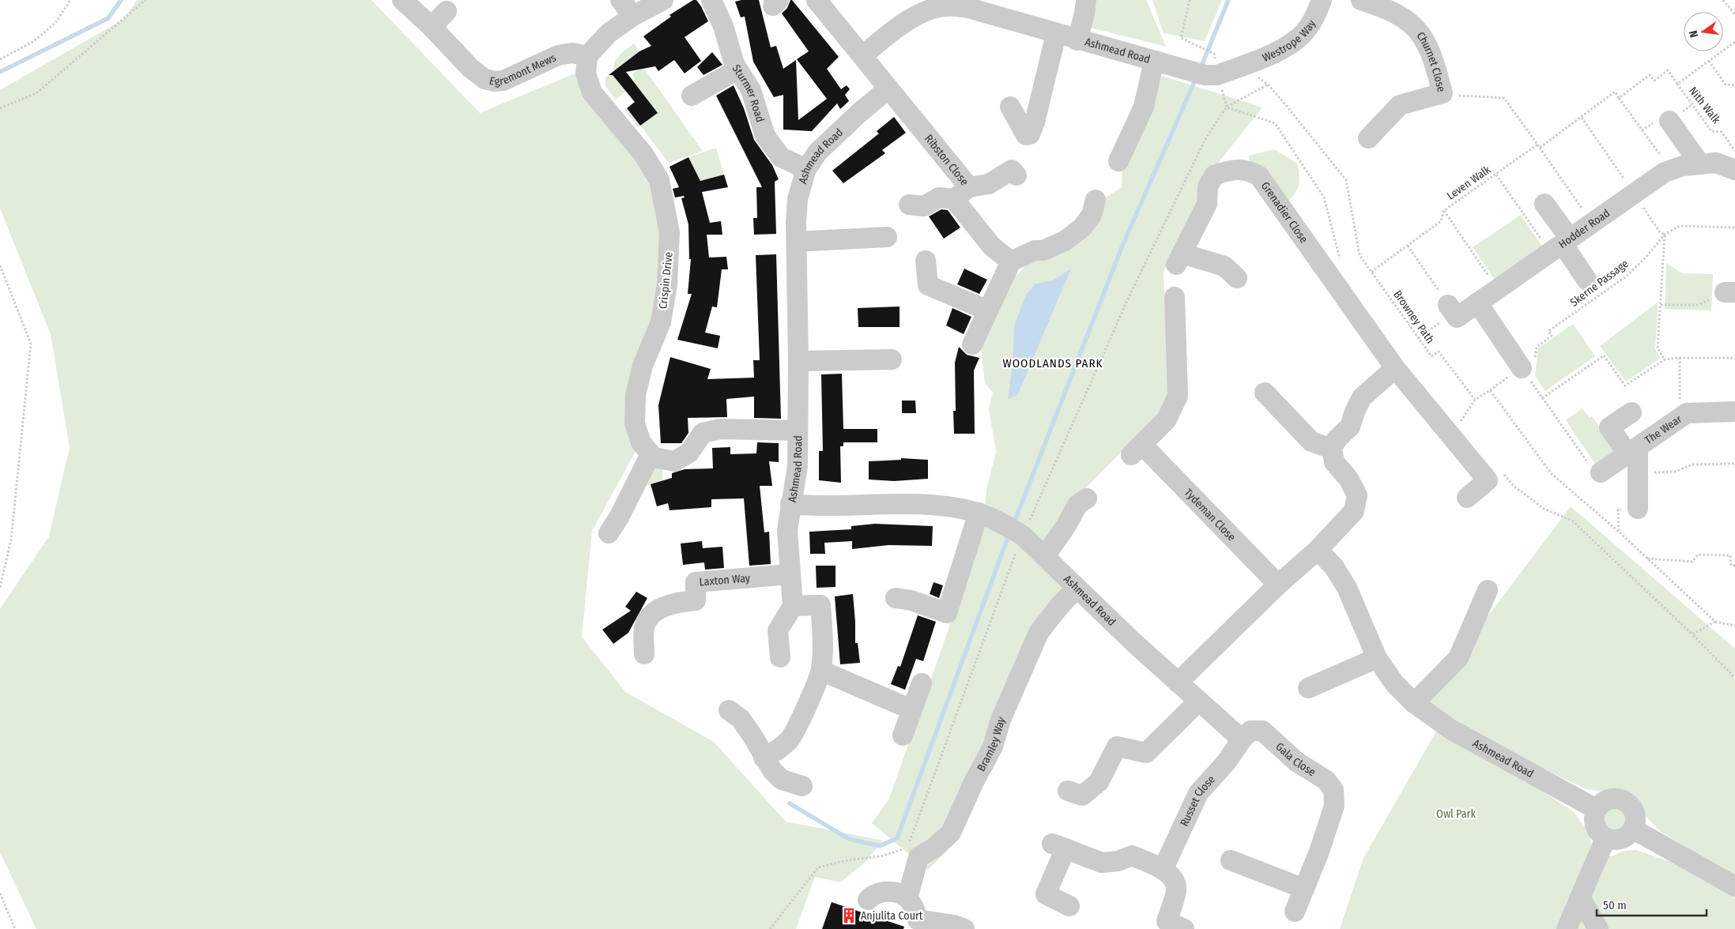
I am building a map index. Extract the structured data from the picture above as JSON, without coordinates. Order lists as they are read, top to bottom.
{
  "streets": {
    "street": [
      "Westrope Way",
      "Ashmead Road",
      "Churnet Close",
      "Egremont Mews",
      "Sturmer Road",
      "Ribston Close",
      "Grenadier Close",
      "Hodder Road",
      "Crispin Drive",
      "The Wear",
      "Tydeman Close",
      "Laxton Way",
      "Bramley Way",
      "Gala Close",
      "Russet Close"
    ],
    "path": [
      "Nith Walk",
      "Leven Walk",
      "Skerne Passage",
      "Browney Path"
    ]
  },
  "crossings": [
    ["Westrope Way", "Ashmead Road"],
    ["Westrope Way", "Browney Path"],
    ["Ashmead Road", "Sturmer Road"],
    ["Ashmead Road", "Ribston Close"],
    ["Ashmead Road", "Browney Path"],
    ["Ashmead Road", "Bramley Way"],
    ["Egremont Mews", "Crispin Drive"],
    ["Leven Walk", "Browney Path"],
    ["Gala Close", "Russet Close"]
  ],
  "districts": ["WOODLANDS PARK"],
  "parks": ["Owl Park"],
  "places": {
    "building": ["Anjulita Court"]
  },
  "scale_bar": "50 m",
  "north": "left"
}
